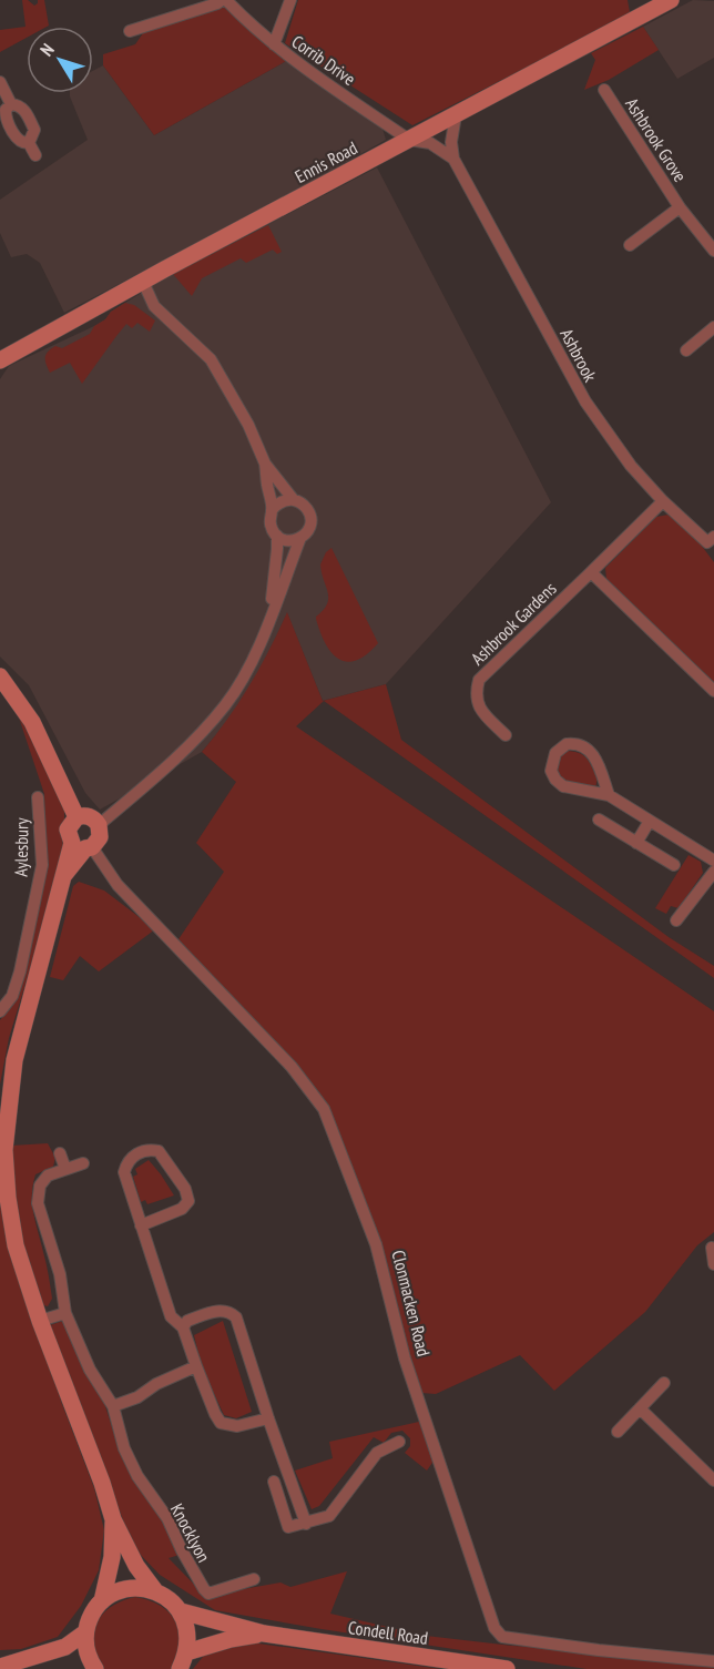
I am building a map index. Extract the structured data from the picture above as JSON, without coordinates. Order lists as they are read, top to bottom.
{
  "streets": {
    "main road": ["Ennis Road", "Condell Road"],
    "street": [
      "Corrib Drive",
      "Ashbrook Grove",
      "Ashbrook",
      "Ashbrook Gardens",
      "Aylesbury",
      "Clonmacken Road",
      "Knocklyon"
    ]
  },
  "crossings": [
    ["Corrib Drive", "Ennis Road"],
    ["Ennis Road", "Ashbrook"],
    ["Ashbrook", "Ashbrook Gardens"]
  ],
  "north": "top left"
}
